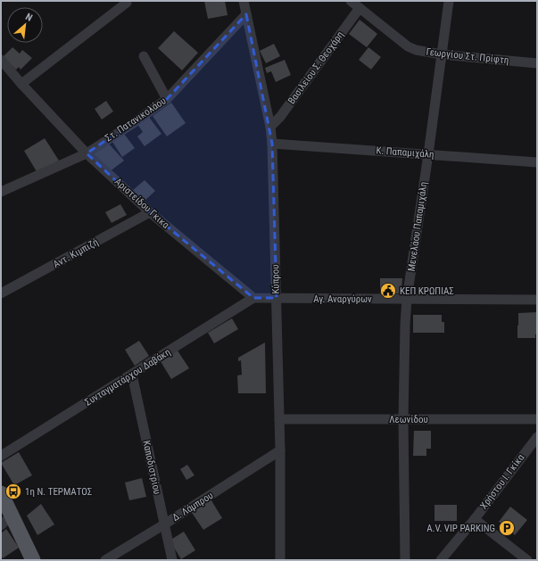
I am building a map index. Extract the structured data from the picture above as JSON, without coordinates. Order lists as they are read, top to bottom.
{
  "streets": {
    "street": [
      "Γεωργίου Στ. Πρίφτη",
      "Βασιλείου Σ. Θεοχάρη",
      "Στ. Πατανικολάου",
      "Κ. Παπαμιχάλη",
      "Αριστείδου Γκικα",
      "Μενελάου Παπαμιχάλη",
      "Αντ. Κιμπιζή",
      "Κύπρου",
      "Αγ. Αναργύρων",
      "Συνταγματάρχου Δαβάκη",
      "Λεωνίδου",
      "Καποδιστρίου",
      "Χρήστου Ι. Γκίκα",
      "Δ. Λάμπρου"
    ]
  },
  "crossings": [
    ["Γεωργίου Στ. Πρίφτη", "Βασιλείου Σ. Θεοχάρη"],
    ["Γεωργίου Στ. Πρίφτη", "Μενελάου Παπαμιχάλη"],
    ["Βασιλείου Σ. Θεοχάρη", "Κύπρου"],
    ["Στ. Πατανικολάου", "Αριστείδου Γκικα"],
    ["Στ. Πατανικολάου", "Κύπρου"],
    ["Κ. Παπαμιχάλη", "Μενελάου Παπαμιχάλη"],
    ["Κ. Παπαμιχάλη", "Κύπρου"],
    ["Αριστείδου Γκικα", "Αντ. Κιμπιζή"],
    ["Αριστείδου Γκικα", "Συνταγματάρχου Δαβάκη"],
    ["Μενελάου Παπαμιχάλη", "Αγ. Αναργύρων"],
    ["Μενελάου Παπαμιχάλη", "Λεωνίδου"],
    ["Κύπρου", "Αγ. Αναργύρων"],
    ["Κύπρου", "Λεωνίδου"],
    ["Κύπρου", "Δ. Λάμπρου"],
    ["Συνταγματάρχου Δαβάκη", "Καποδιστρίου"],
    ["Καποδιστρίου", "Δ. Λάμπρου"]
  ],
  "places": {
    "public building": ["ΚΕΠ ΚΡΩΠΙΑΣ"],
    "bus stop": ["1η Ν. ΤΕΡΜΑΤΟΣ"],
    "parking": ["A.V. VIP PARKING"]
  },
  "north": "top right"
}
